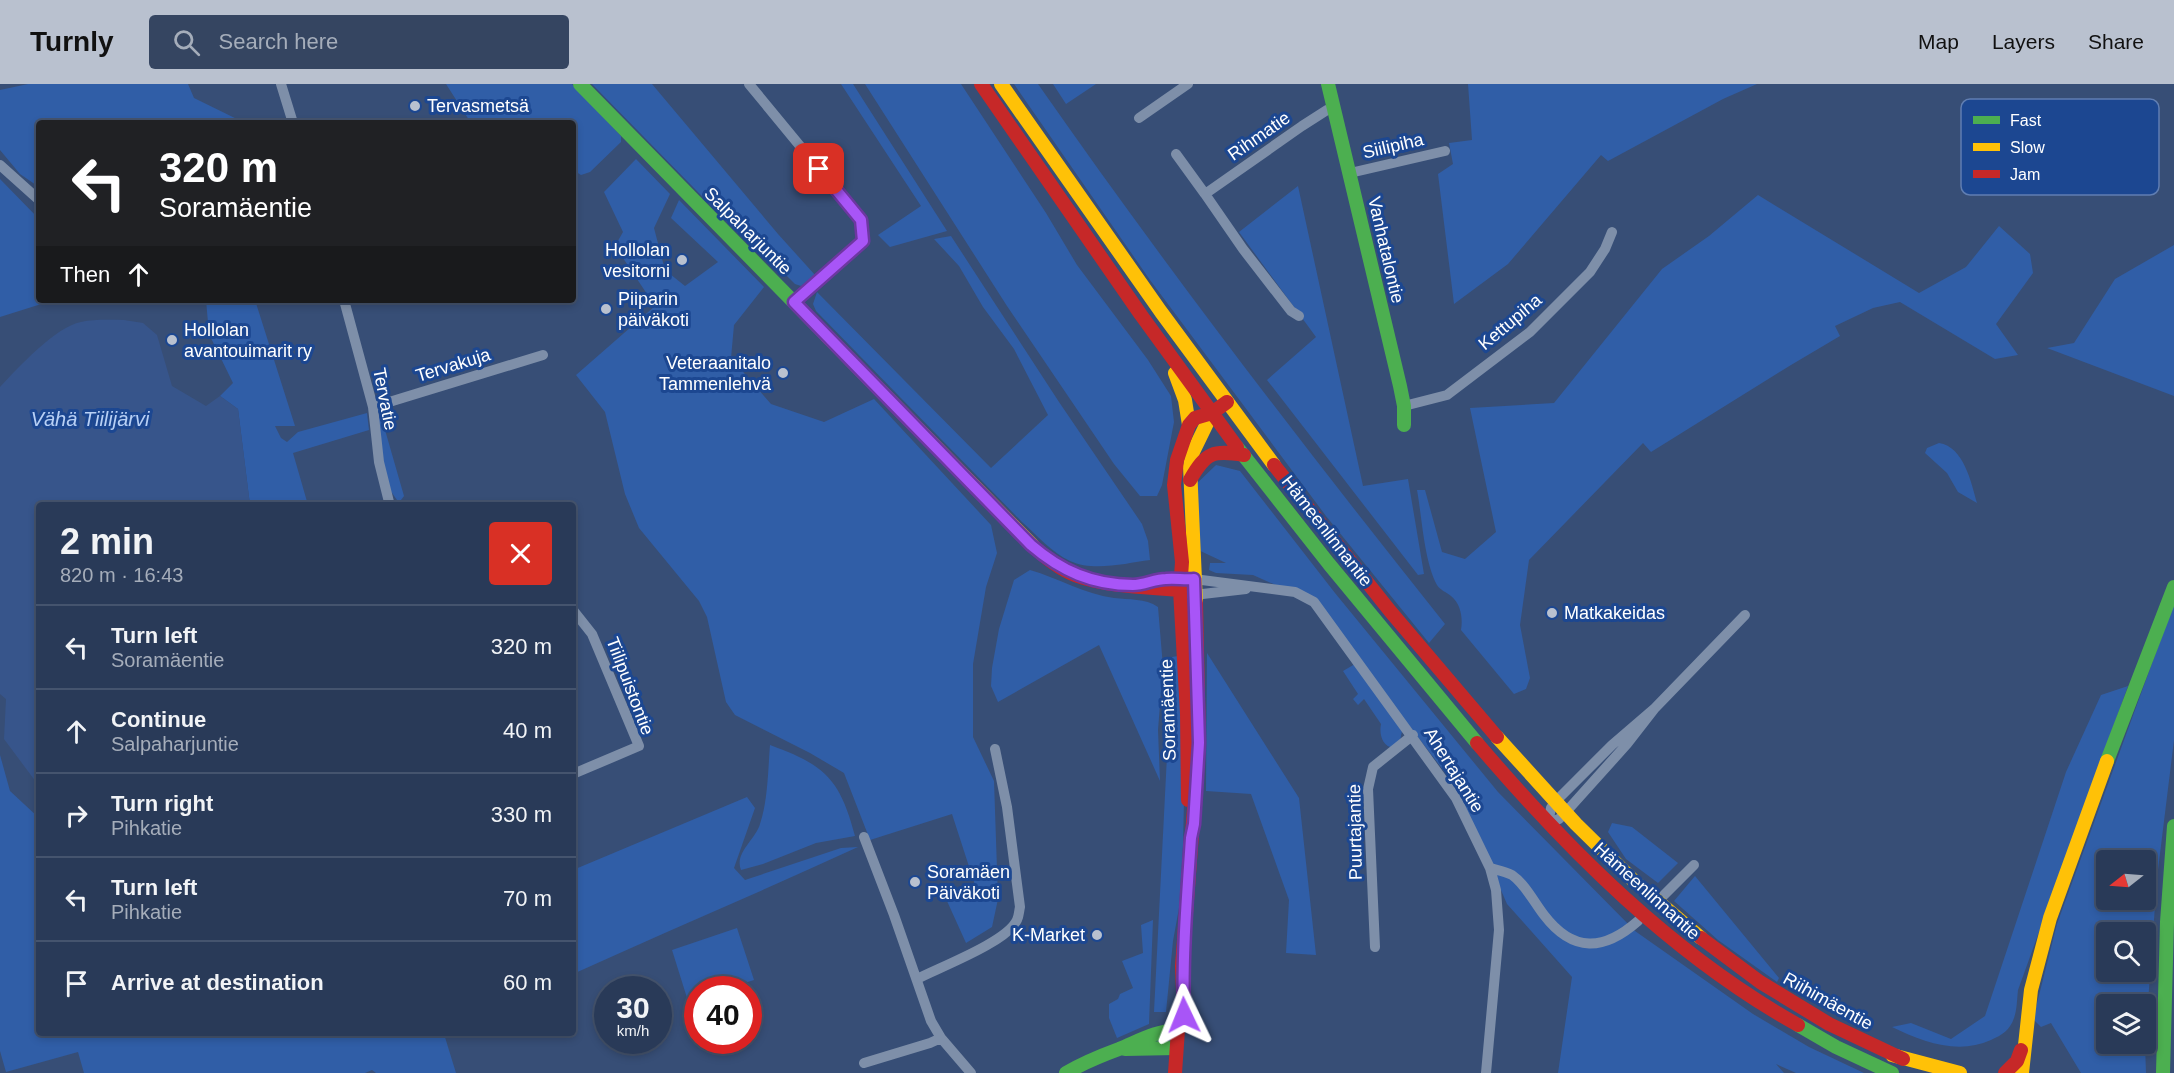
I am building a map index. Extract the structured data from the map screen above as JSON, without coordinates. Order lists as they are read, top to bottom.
{
  "streets": {
    "main road": [
      "Salpaharjuntie",
      "Vanhatalontie",
      "Hämeenlinnantie",
      "Soramäentie",
      "Riihimäentie"
    ],
    "street": [
      "Rihmatie",
      "Siilipiha",
      "Kettupiha",
      "Tervakuja",
      "Tervatie",
      "Tiilipuistontie",
      "Ahertajantie",
      "Puurtajantie"
    ]
  },
  "crossings": [
    ["Rihmatie", "Vanhatalontie"],
    ["Siilipiha", "Vanhatalontie"],
    ["Salpaharjuntie", "Soramäentie"],
    ["Salpaharjuntie", "Ahertajantie"],
    ["Vanhatalontie", "Kettupiha"],
    ["Tervakuja", "Tervatie"],
    ["Hämeenlinnantie", "Soramäentie"],
    ["Hämeenlinnantie", "Riihimäentie"],
    ["Soramäentie", "Ahertajantie"],
    ["Ahertajantie", "Puurtajantie"]
  ],
  "water": ["Vähä Tiilijärvi"],
  "places": [
    "Tervasmetsä",
    "Hollolan vesitorni",
    "Piiparin päiväkoti",
    "Hollolan avantouimarit ry",
    "Veteraanitalo Tammenlehvä",
    "Matkakeidas",
    "Soramäen Päiväkoti",
    "K-Market"
  ],
  "legend": ["Fast", "Slow", "Jam"],
  "north": "left",
  "page": {
    "header": "Turnly",
    "search": "Search here",
    "nav": ["Map", "Layers", "Share"],
    "turn": ["320 m", "Soramäentie"],
    "then": "Then",
    "heading": ["2 min", "820 m · 16:43"],
    "list": [
      {
        "name": "Turn left",
        "note": "Soramäentie",
        "value": "320 m"
      },
      {
        "name": "Continue",
        "note": "Salpaharjuntie",
        "value": "40 m"
      },
      {
        "name": "Turn right",
        "note": "Pihkatie",
        "value": "330 m"
      },
      {
        "name": "Turn left",
        "note": "Pihkatie",
        "value": "70 m"
      },
      {
        "name": "Arrive at destination",
        "value": "60 m"
      }
    ],
    "speed": "30 km/h",
    "limit": "40"
  }
}
